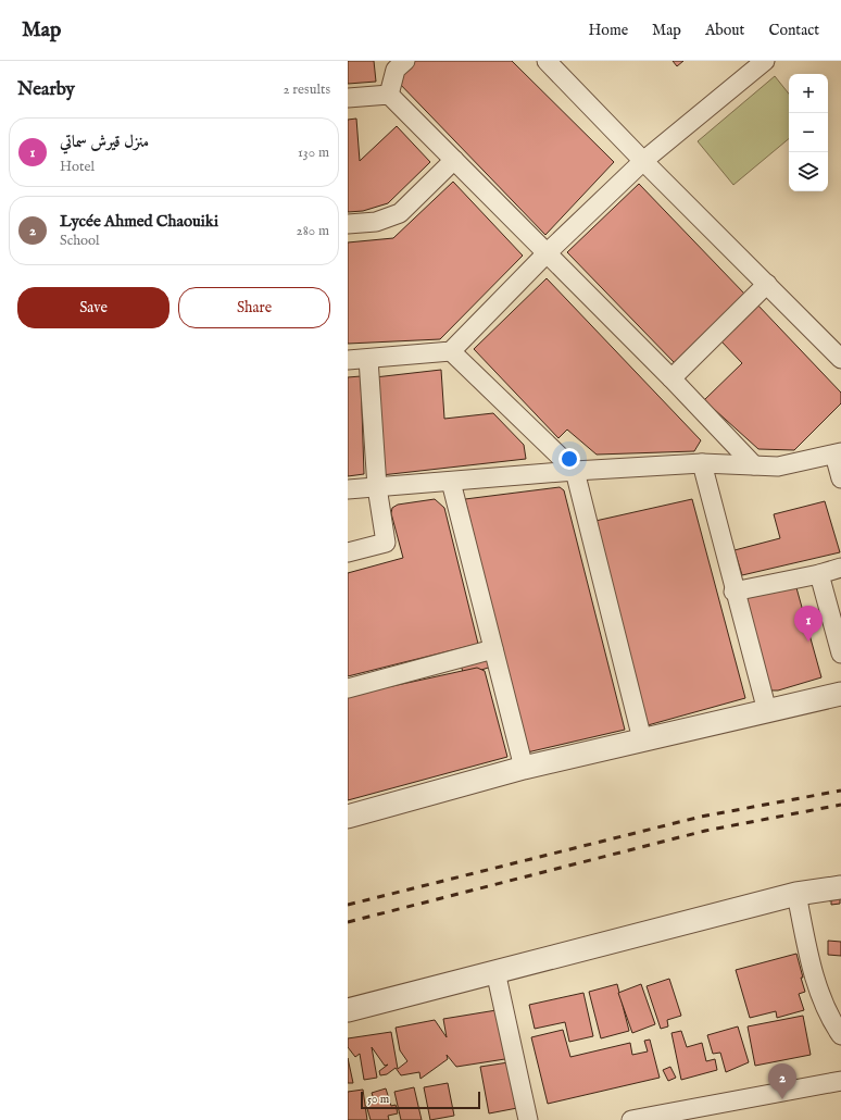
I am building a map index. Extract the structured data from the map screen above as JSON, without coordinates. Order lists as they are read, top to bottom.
{
  "scale_bar": "50 m",
  "page": {
    "header": "Map",
    "nav": [
      "Home",
      "Map",
      "About",
      "Contact"
    ],
    "heading": ["Nearby", "2 results"],
    "map_buttons": ["+", "−"],
    "list": [
      {
        "mark": "1",
        "name": "منزل قيرش سماتي",
        "note": "Hotel",
        "value": "130 m"
      },
      {
        "mark": "2",
        "name": "Lycée Ahmed Chaouiki",
        "note": "School",
        "value": "280 m"
      }
    ],
    "buttons": ["Save", "Share"],
    "pins": ["1", "2"],
    "scale": "50 m"
  }
}
